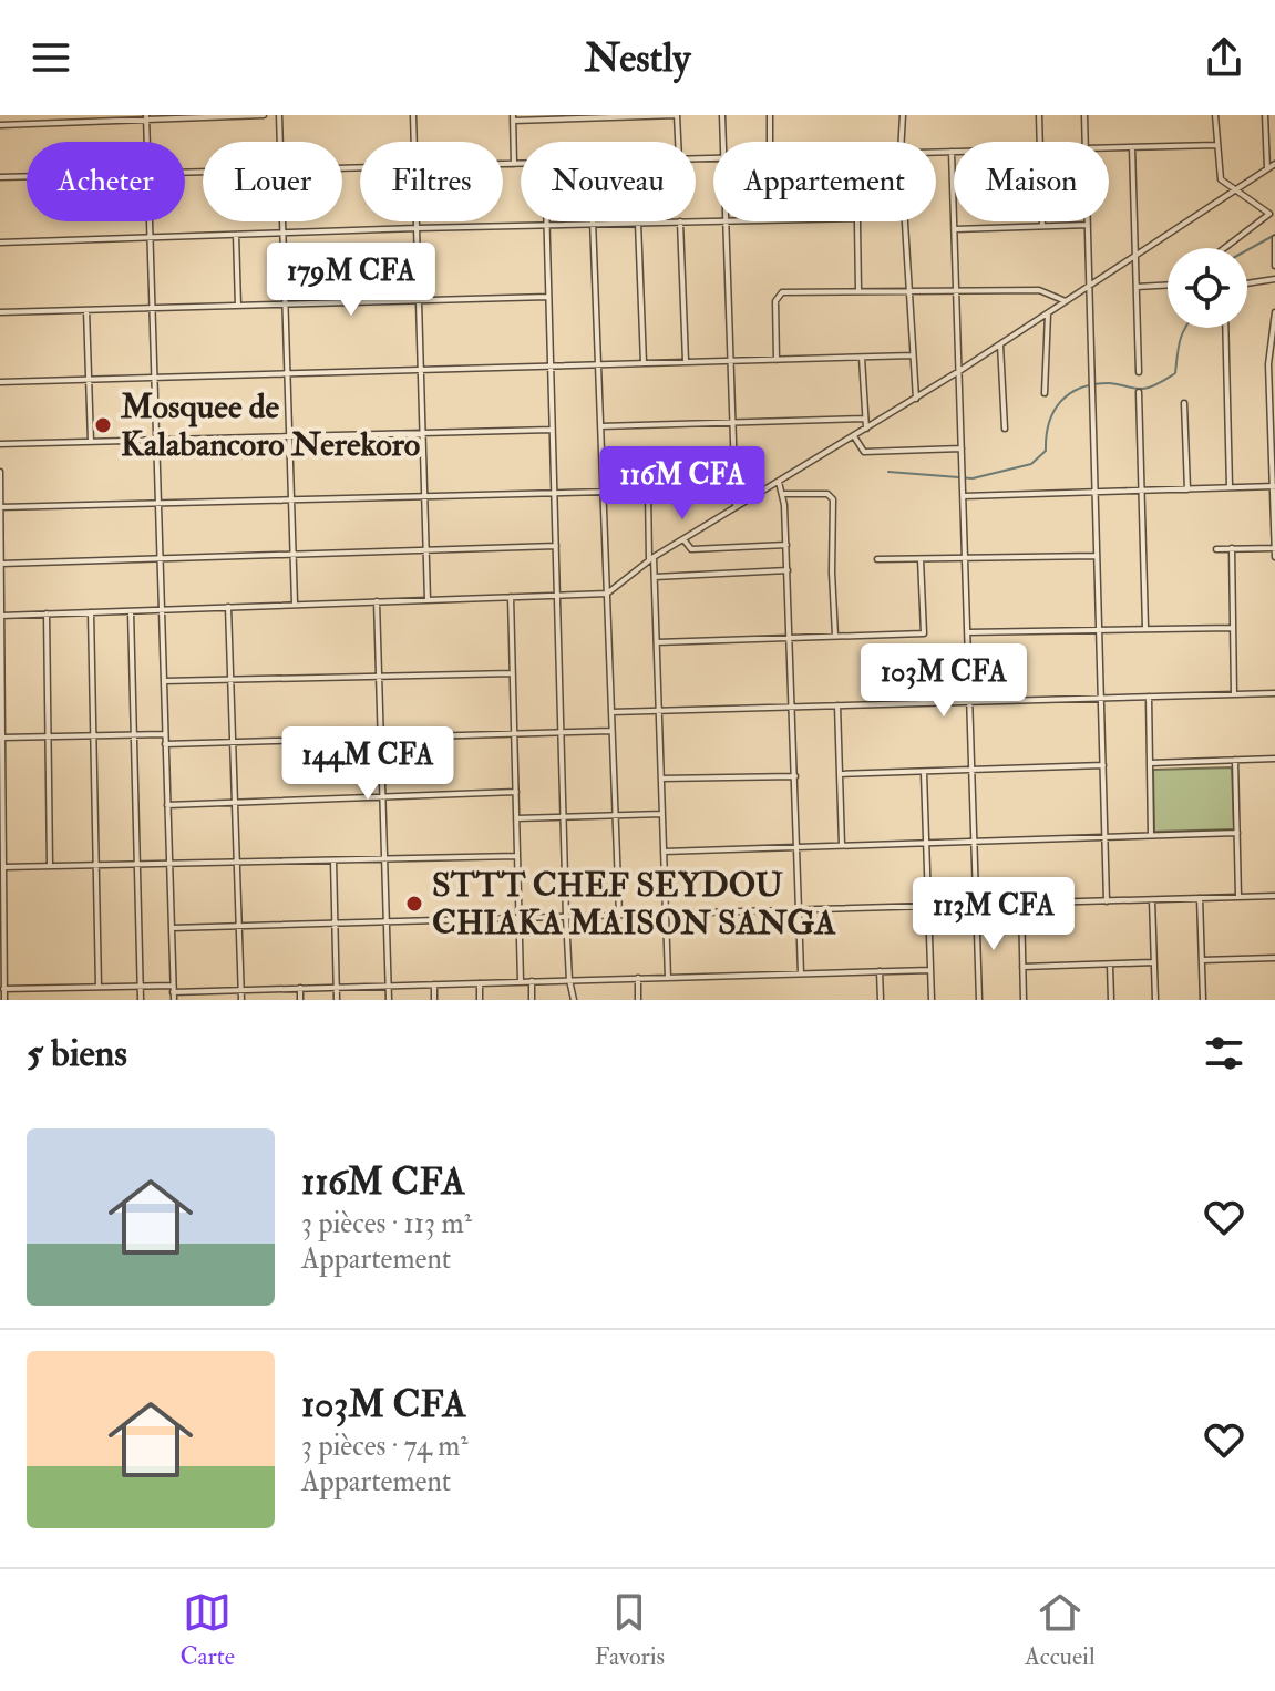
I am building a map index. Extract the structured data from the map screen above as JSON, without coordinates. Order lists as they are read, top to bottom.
{
  "places": ["Mosquee de Kalabancoro Nerekoro", "STTT CHEF SEYDOU CHIAKA MAISON SANGA"],
  "page": {
    "header": "Nestly",
    "chip": [
      "Acheter",
      "Louer",
      "Filtres",
      "Nouveau",
      "Appartement",
      "Maison"
    ],
    "price": [
      "179M CFA",
      "116M CFA",
      "103M CFA",
      "144M CFA",
      "113M CFA"
    ],
    "heading": "5 biens",
    "list": [
      {
        "name": "116M CFA",
        "note": "3 pièces · 113 m² · Appartement"
      },
      {
        "name": "103M CFA",
        "note": "3 pièces · 74 m² · Appartement"
      }
    ],
    "tabs": ["Carte", "Favoris", "Accueil"]
  }
}
